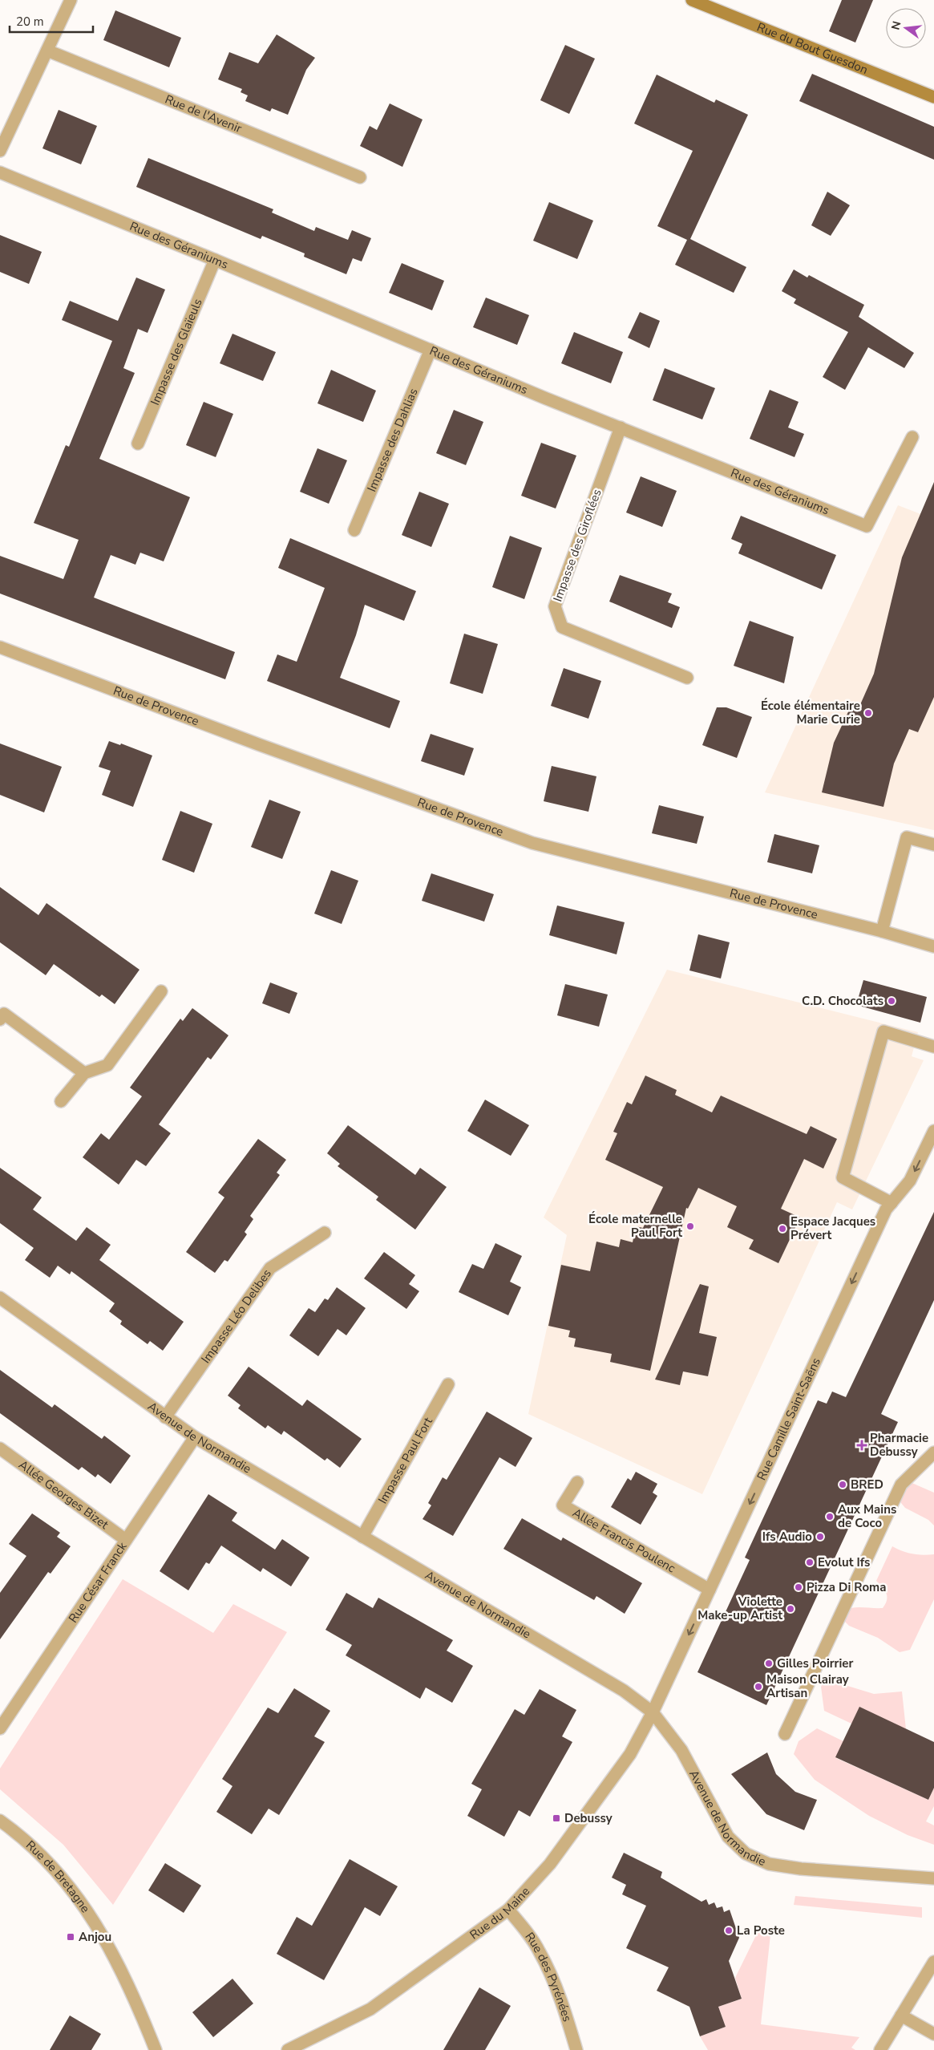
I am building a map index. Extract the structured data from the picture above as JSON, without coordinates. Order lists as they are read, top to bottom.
{
  "streets": {
    "street": [
      "Rue du Bout Guesdon",
      "Rue de l'Avenir",
      "Rue des Géraniums",
      "Impasse des Glaïeuls",
      "Impasse des Dahlias",
      "Impasse des Giroflées",
      "Rue de Provence",
      "Impasse Léo Delibes",
      "Rue Camille Saint-Saëns",
      "Avenue de Normandie",
      "Impasse Paul Fort",
      "Allée Georges Bizet",
      "Allée Francis Poulenc",
      "Rue César Franck",
      "Rue de Bretagne",
      "Rue du Maine",
      "Rue des Pyrénées"
    ]
  },
  "crossings": [
    ["Rue des Géraniums", "Impasse des Glaïeuls"],
    ["Rue des Géraniums", "Impasse des Dahlias"],
    ["Rue des Géraniums", "Impasse des Giroflées"],
    ["Impasse Léo Delibes", "Avenue de Normandie"],
    ["Rue Camille Saint-Saëns", "Avenue de Normandie"],
    ["Rue Camille Saint-Saëns", "Allée Francis Poulenc"],
    ["Rue Camille Saint-Saëns", "Rue du Maine"],
    ["Avenue de Normandie", "Impasse Paul Fort"],
    ["Avenue de Normandie", "Rue César Franck"],
    ["Avenue de Normandie", "Rue du Maine"],
    ["Allée Georges Bizet", "Rue César Franck"],
    ["Rue du Maine", "Rue des Pyrénées"]
  ],
  "one_way": ["Rue Camille Saint-Saëns"],
  "places": {
    "other": [
      "École élémentaire Marie Curie",
      "C.D. Chocolats",
      "École maternelle Paul Fort",
      "Espace Jacques Prévert",
      "BRED",
      "Aux Mains de Coco",
      "Ifs Audio",
      "Evolut Ifs",
      "Pizza Di Roma",
      "Violette Make-up Artist",
      "Gilles Poirrier",
      "Maison Clairay Artisan",
      "La Poste"
    ],
    "health": ["Pharmacie Debussy"],
    "transit": ["Debussy", "Anjou"]
  },
  "scale_bar": "20 m",
  "north": "left"
}
